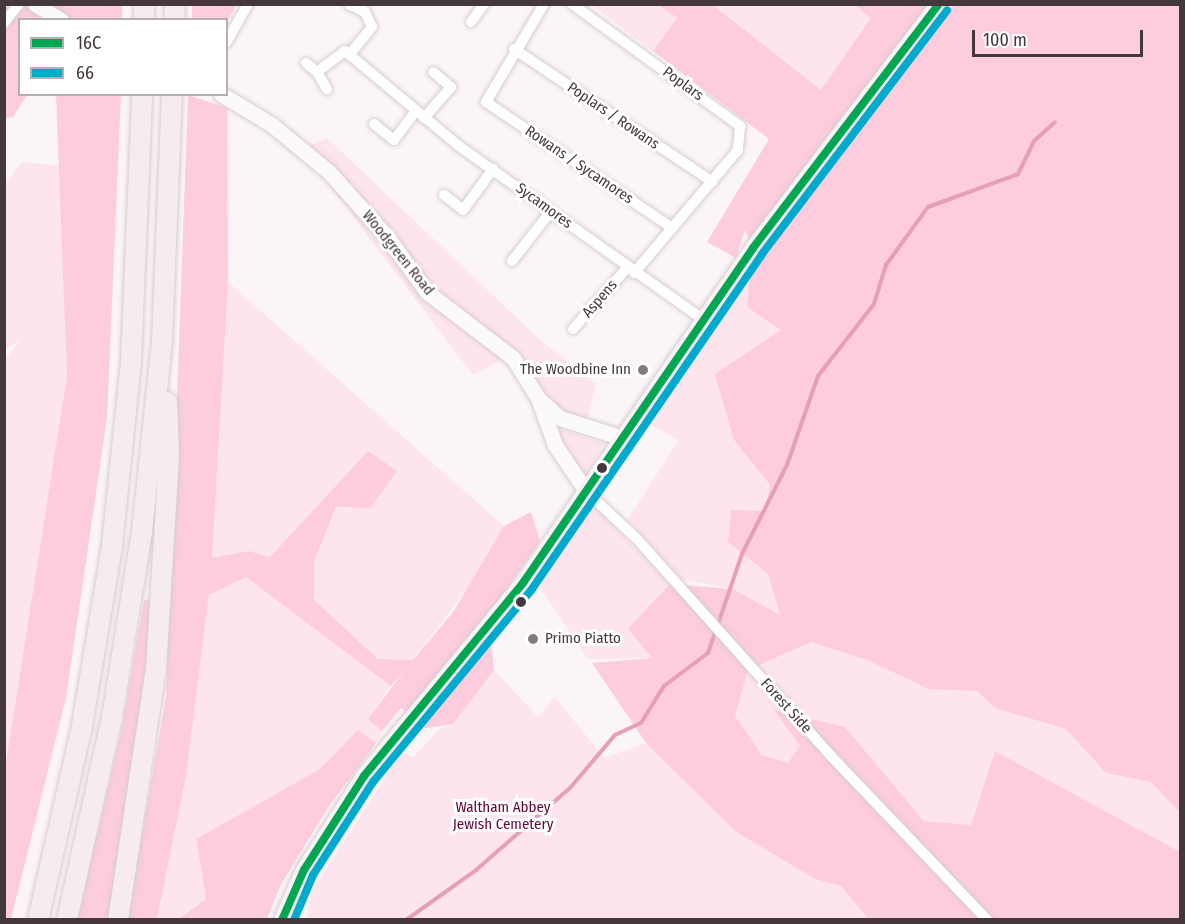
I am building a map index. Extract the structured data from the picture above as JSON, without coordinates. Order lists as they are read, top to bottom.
{
  "streets": {
    "street": [
      "Poplars",
      "Poplars / Rowans",
      "Rowans / Sycamores",
      "Sycamores",
      "Woodgreen Road",
      "Aspens",
      "Forest Side"
    ]
  },
  "crossings": [
    ["Poplars", "Poplars / Rowans"],
    ["Poplars", "Aspens"],
    ["Poplars / Rowans", "Rowans / Sycamores"],
    ["Poplars / Rowans", "Aspens"],
    ["Rowans / Sycamores", "Aspens"],
    ["Sycamores", "Aspens"],
    ["Woodgreen Road", "Forest Side"]
  ],
  "parks": ["Waltham Abbey Jewish Cemetery"],
  "places": ["The Woodbine Inn", "Primo Piatto"],
  "lines": ["transit line 16C", "transit line 66"],
  "legend": ["16C", "66"],
  "scale_bar": "100 m"
}
